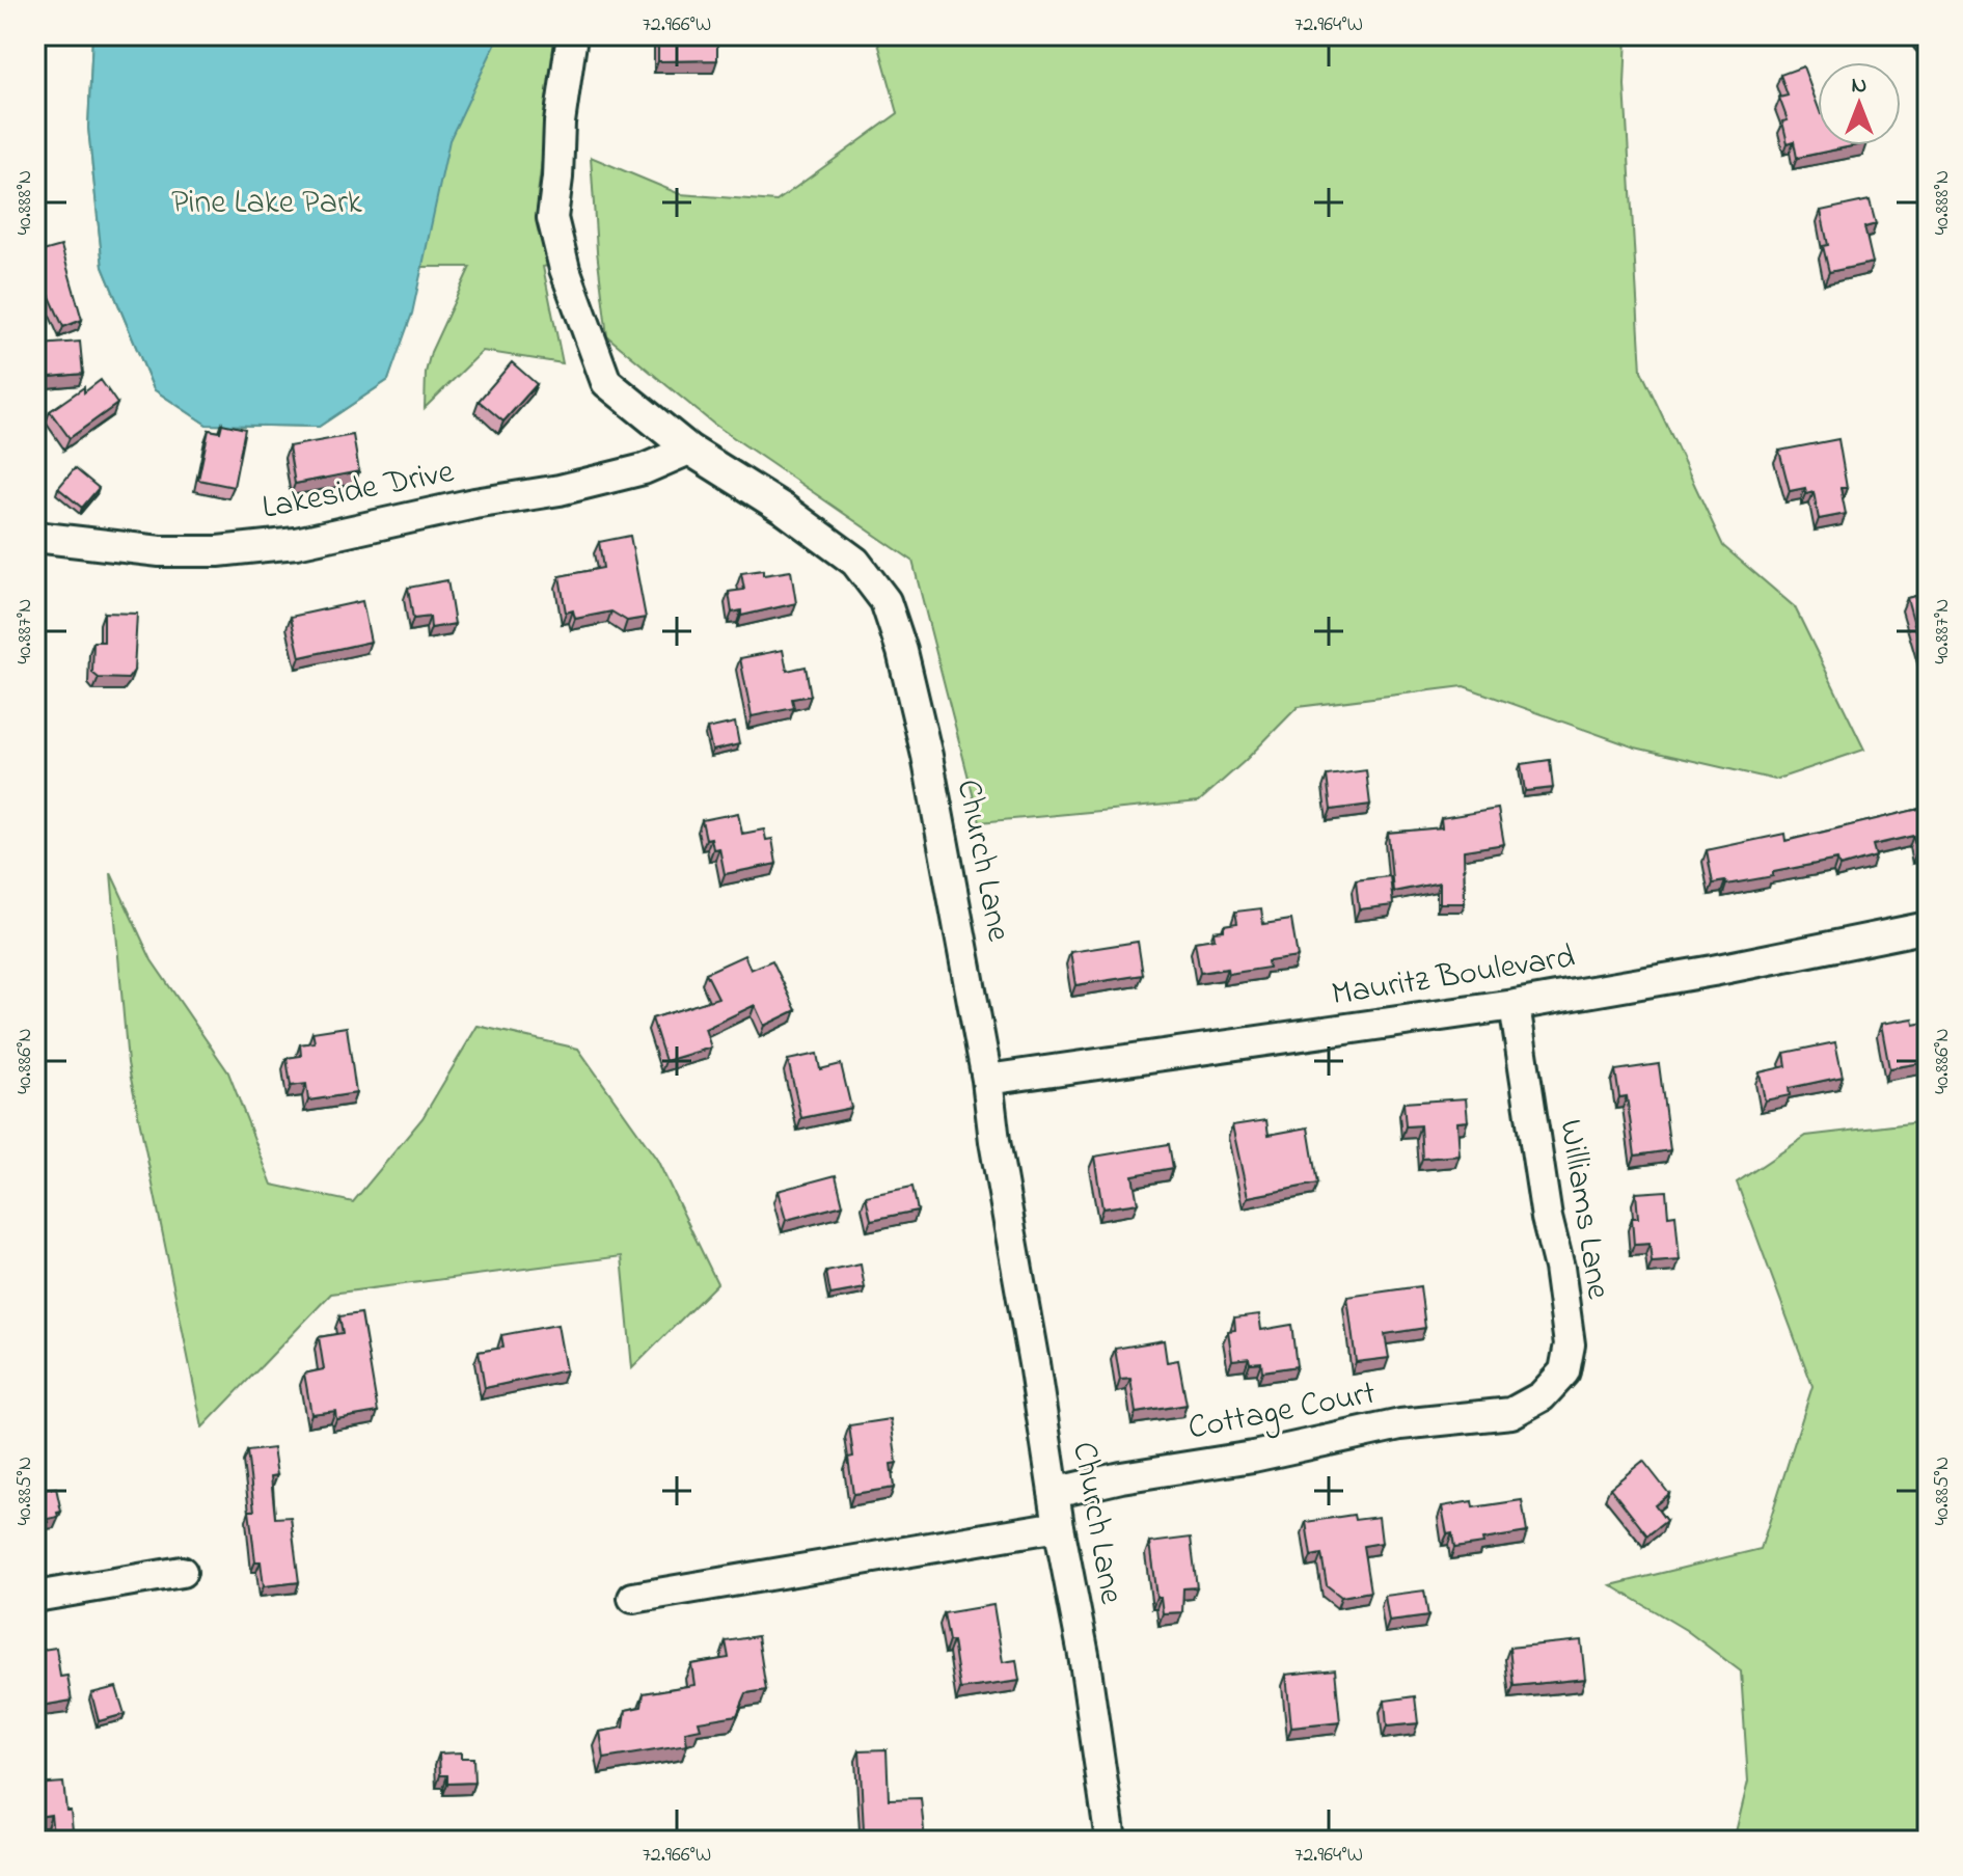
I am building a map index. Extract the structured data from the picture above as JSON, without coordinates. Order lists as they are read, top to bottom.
{
  "streets": {
    "street": [
      "Lakeside Drive",
      "Church Lane",
      "Mauritz Boulevard",
      "Williams Lane",
      "Cottage Court"
    ]
  },
  "crossings": [
    ["Lakeside Drive", "Church Lane"],
    ["Church Lane", "Mauritz Boulevard"],
    ["Church Lane", "Cottage Court"],
    ["Mauritz Boulevard", "Williams Lane"],
    ["Williams Lane", "Cottage Court"]
  ],
  "parks": ["Pine Lake Park"],
  "north": "top",
  "coordinates": [
    "72.966°W",
    "72.964°W",
    "40.888°N",
    "40.887°N",
    "40.886°N",
    "40.885°N"
  ]
}
